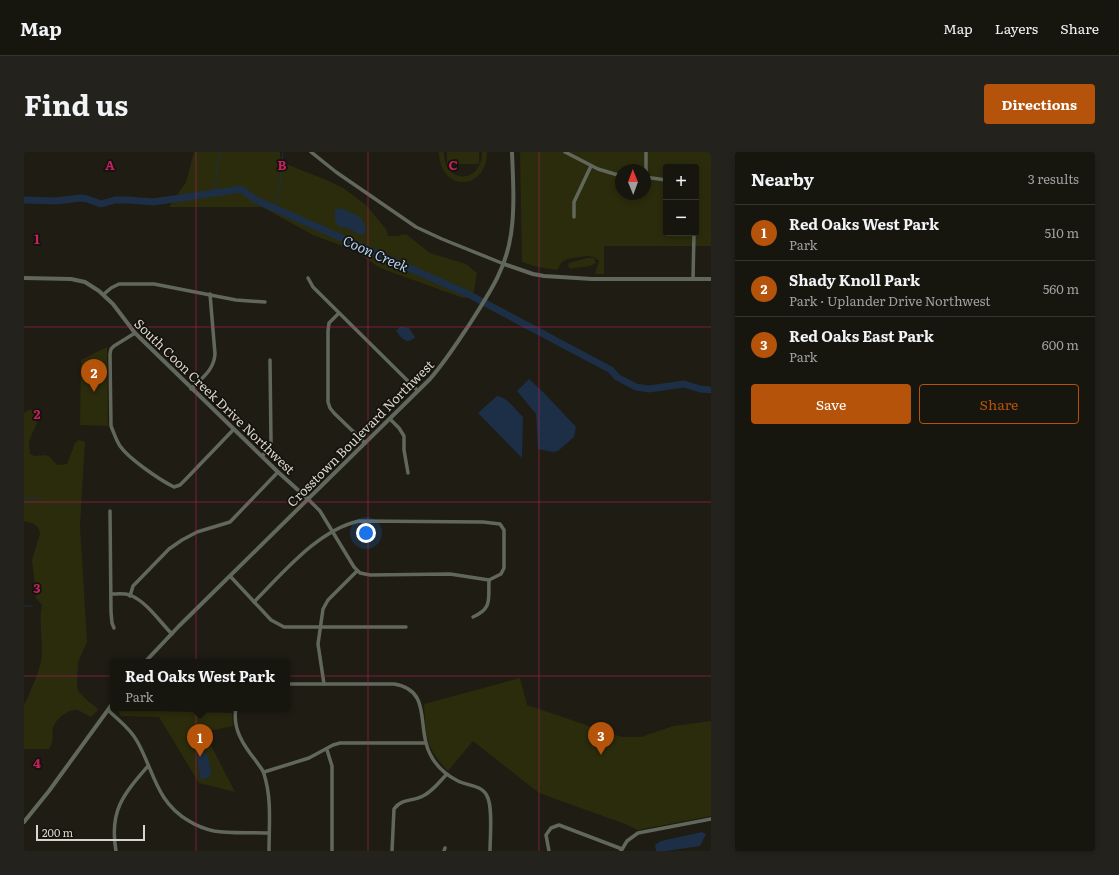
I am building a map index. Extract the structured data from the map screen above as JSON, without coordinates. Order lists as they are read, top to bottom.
{
  "streets": {
    "street": ["South Coon Creek Drive Northwest", "Crosstown Boulevard Northwest"]
  },
  "crossings": [
    ["South Coon Creek Drive Northwest", "Crosstown Boulevard Northwest"]
  ],
  "water": ["Coon Creek"],
  "scale_bar": "200 m",
  "north": "top",
  "page": {
    "header": "Map",
    "nav": ["Map", "Layers", "Share"],
    "title": "Find us",
    "buttons": [
      "Directions",
      ["Save", "Share"]
    ],
    "heading": ["Nearby", "3 results"],
    "map_buttons": ["+", "−"],
    "list": [
      {
        "mark": "1",
        "name": "Red Oaks West Park",
        "note": "Park",
        "value": "510 m"
      },
      {
        "mark": "2",
        "name": "Shady Knoll Park",
        "note": "Park · Uplander Drive Northwest",
        "value": "560 m"
      },
      {
        "mark": "3",
        "name": "Red Oaks East Park",
        "note": "Park",
        "value": "600 m"
      }
    ],
    "pins": ["2", "3", "1"],
    "popup": ["Red Oaks West Park", "Park"],
    "scale": "200 m"
  },
  "grid": {
    "columns": ["A", "B", "C"],
    "rows": [
      "1",
      "2",
      "3",
      "4"
    ]
  }
}
